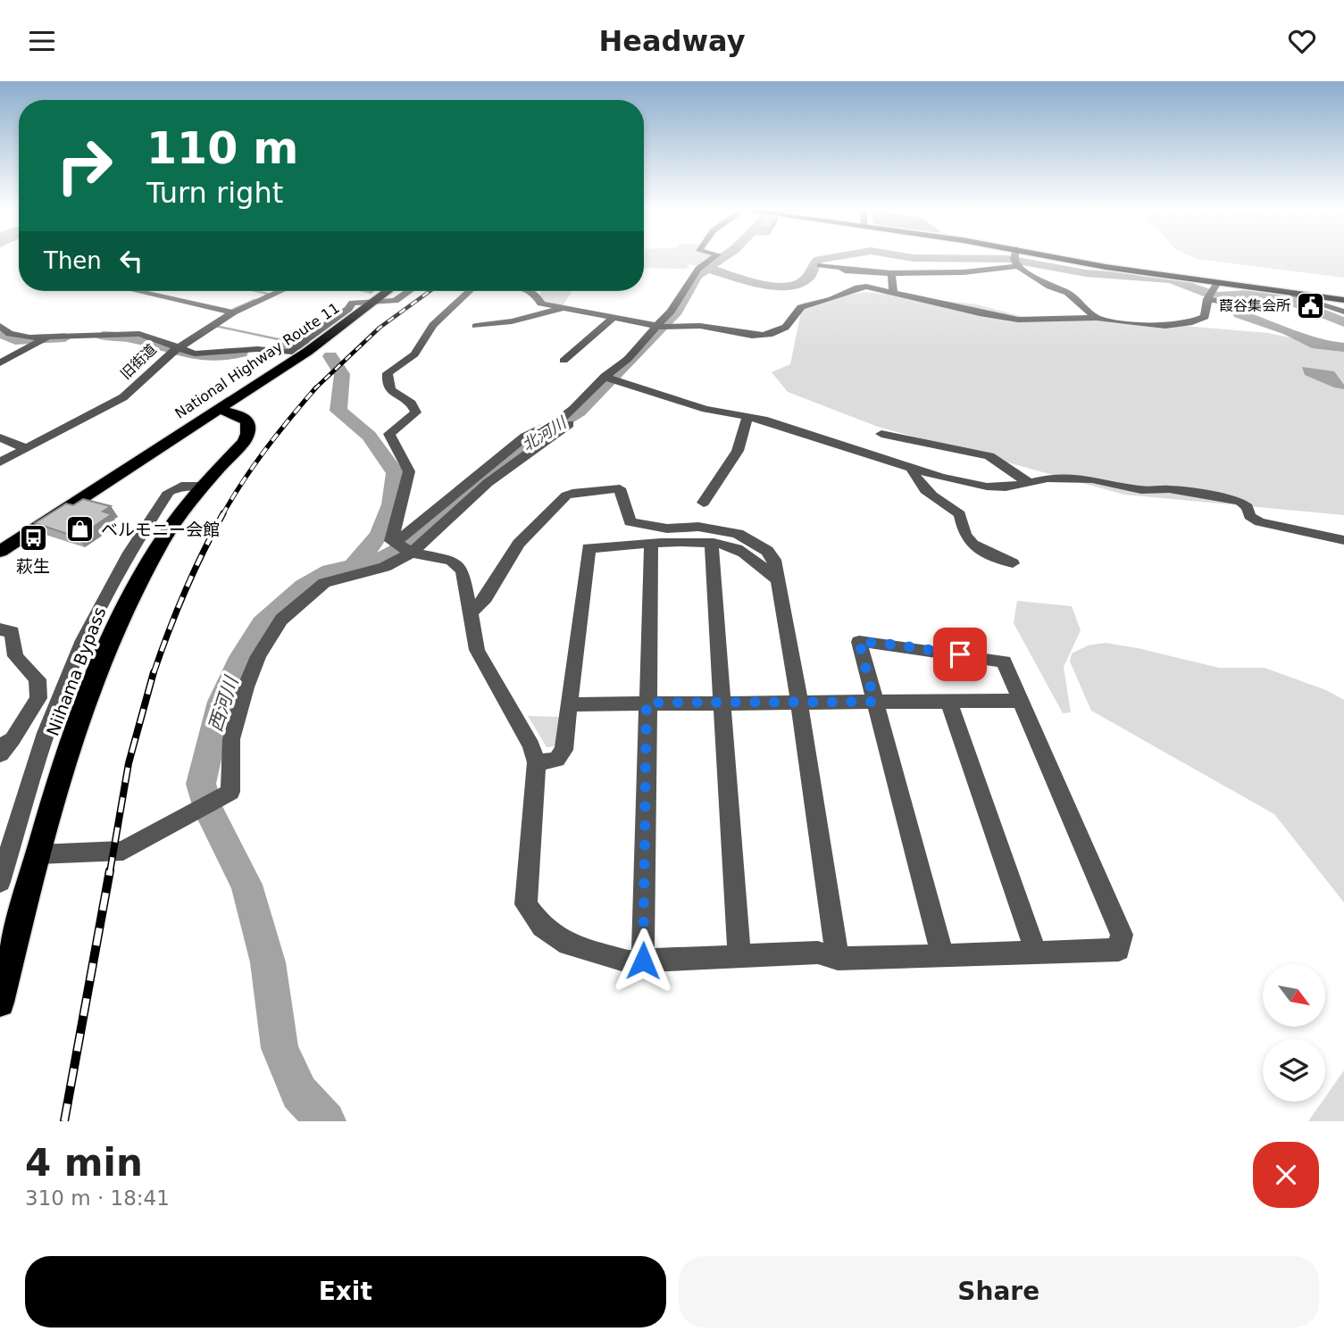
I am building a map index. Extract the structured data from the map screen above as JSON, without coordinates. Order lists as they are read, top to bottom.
{
  "streets": {
    "highway": ["National Highway Route 11", "Niihama Bypass"],
    "street": ["旧街道"]
  },
  "crossings": [
    ["National Highway Route 11", "Niihama Bypass"]
  ],
  "water": ["北河川", "西河川"],
  "places": {
    "public building": ["葭谷集会所"],
    "shop": ["ベルモニー会館"],
    "bus stop": ["萩生"]
  },
  "north": "bottom right",
  "page": {
    "header": "Headway",
    "turn": ["110 m", "Turn right"],
    "then": "Then",
    "heading": ["4 min", "310 m · 18:41"],
    "buttons": ["Exit", "Share"]
  }
}
